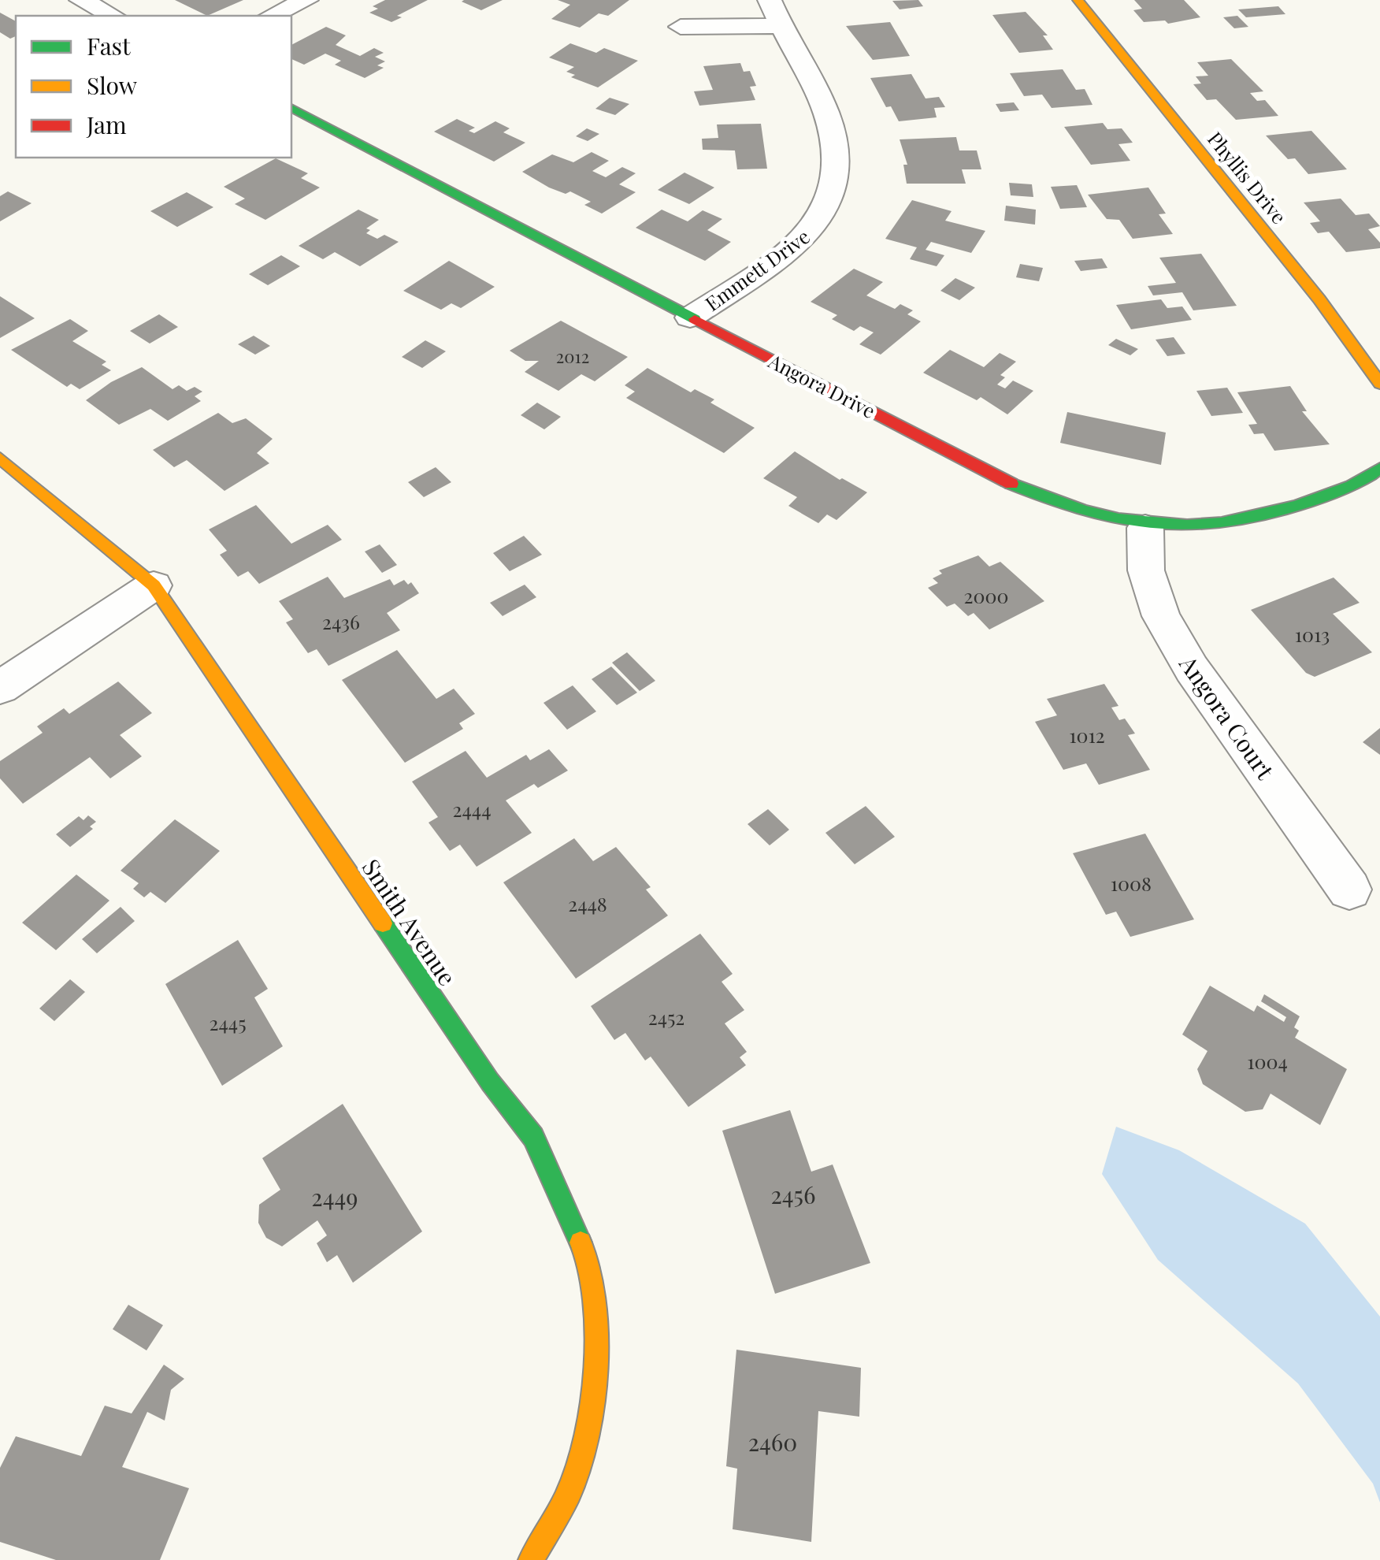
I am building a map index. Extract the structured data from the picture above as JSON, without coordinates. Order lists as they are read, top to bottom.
{
  "streets": {
    "street": [
      "Phyllis Drive",
      "Emmett Drive",
      "Angora Drive",
      "Angora Court",
      "Smith Avenue"
    ]
  },
  "crossings": [
    ["Emmett Drive", "Angora Drive"],
    ["Angora Drive", "Angora Court"]
  ],
  "house_numbers": [
    "2012",
    "2000",
    "2436",
    "1013",
    "1012",
    "2444",
    "1008",
    "2448",
    "2452",
    "2445",
    "1004",
    "2456",
    "2449",
    "2460"
  ],
  "legend": ["Fast", "Slow", "Jam"]
}
